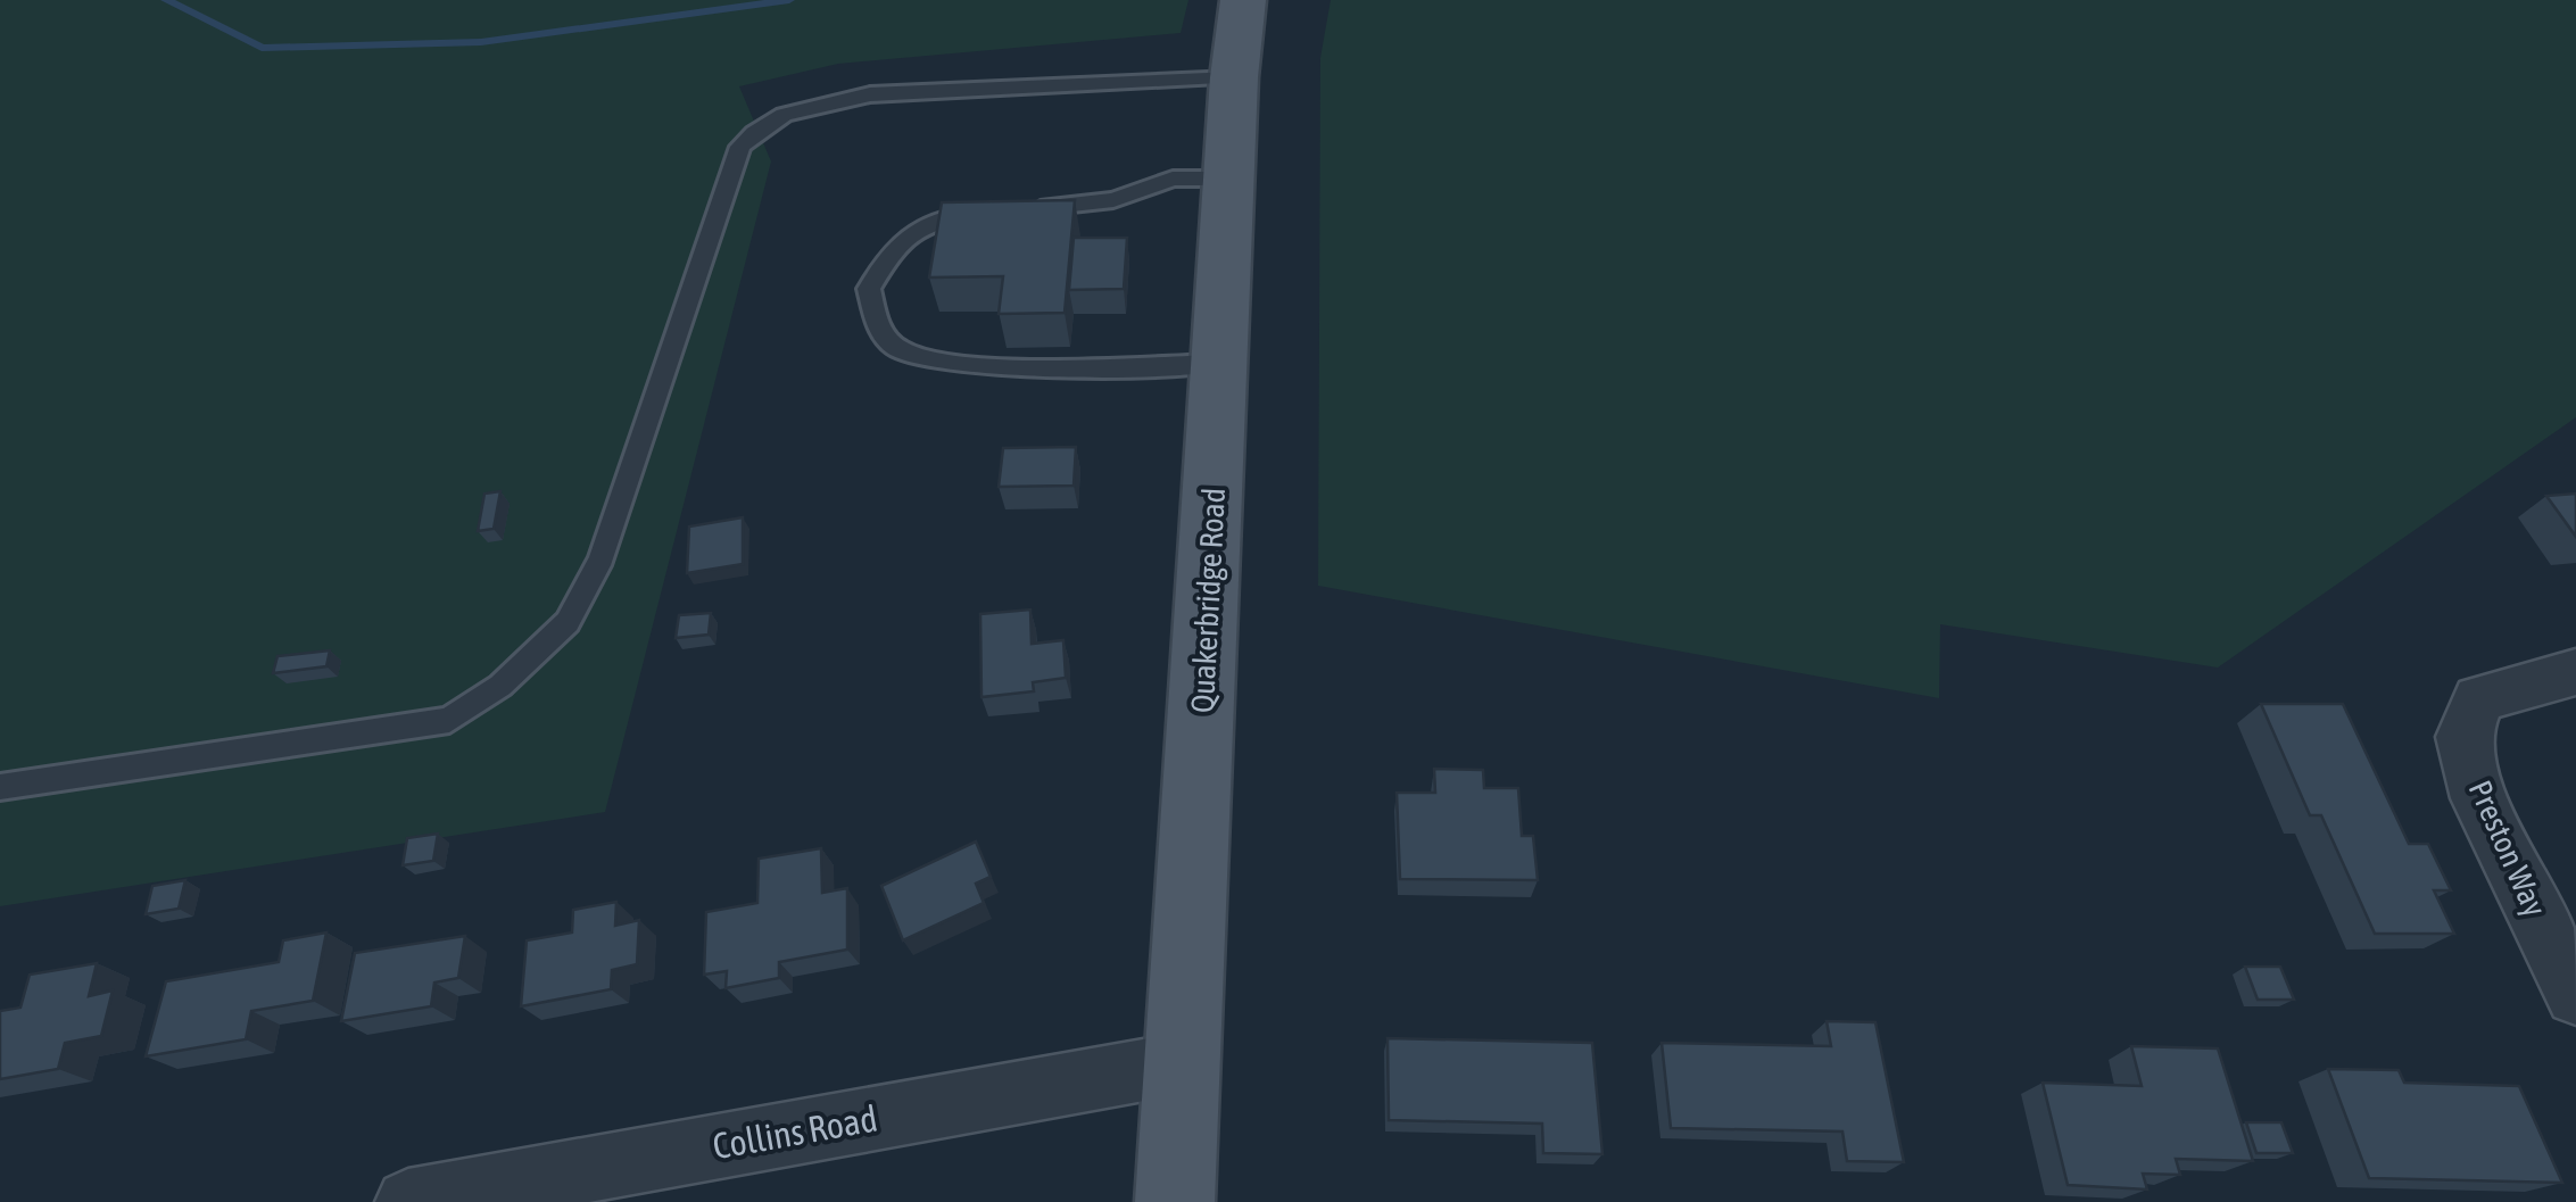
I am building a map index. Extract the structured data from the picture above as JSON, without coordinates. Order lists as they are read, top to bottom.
{
  "streets": {
    "main road": ["Quakerbridge Road"],
    "street": ["Preston Way", "Collins Road"]
  },
  "crossings": [
    ["Quakerbridge Road", "Collins Road"]
  ]
}
